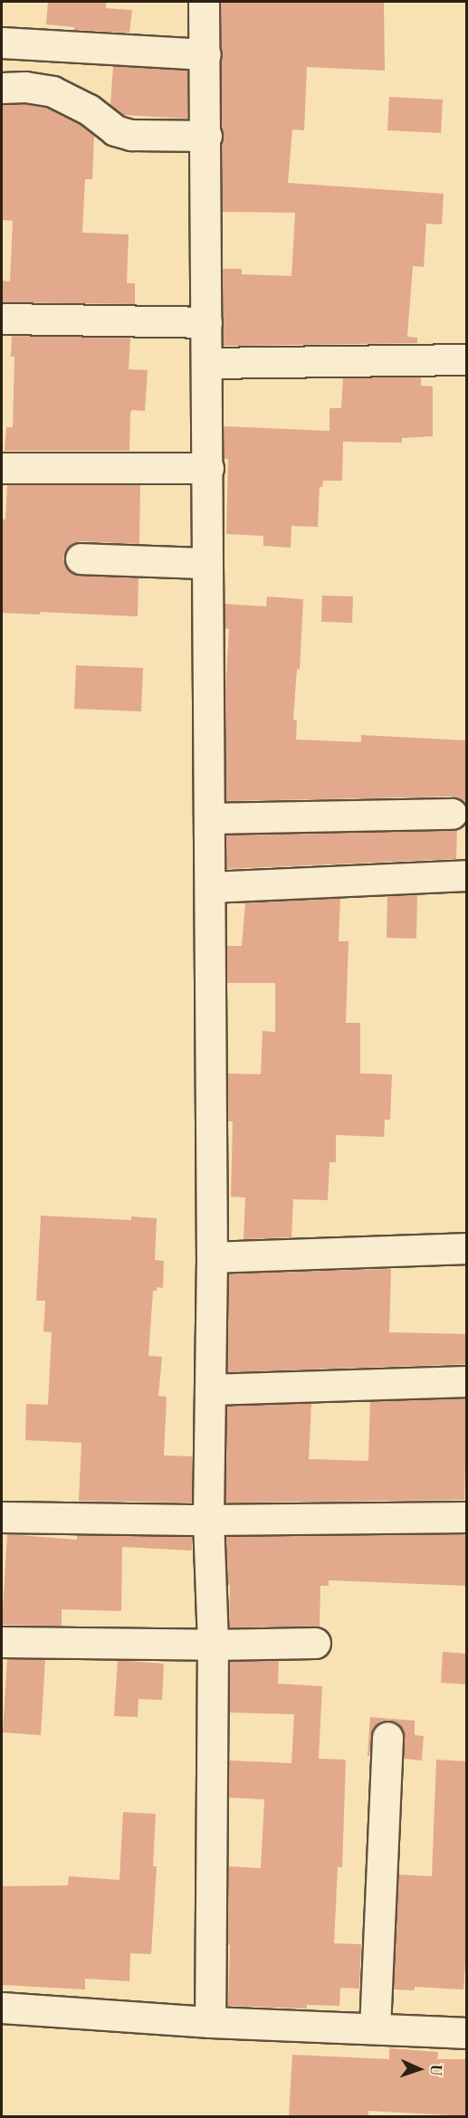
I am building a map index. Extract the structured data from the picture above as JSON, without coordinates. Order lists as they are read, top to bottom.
{
  "north": "right"
}
